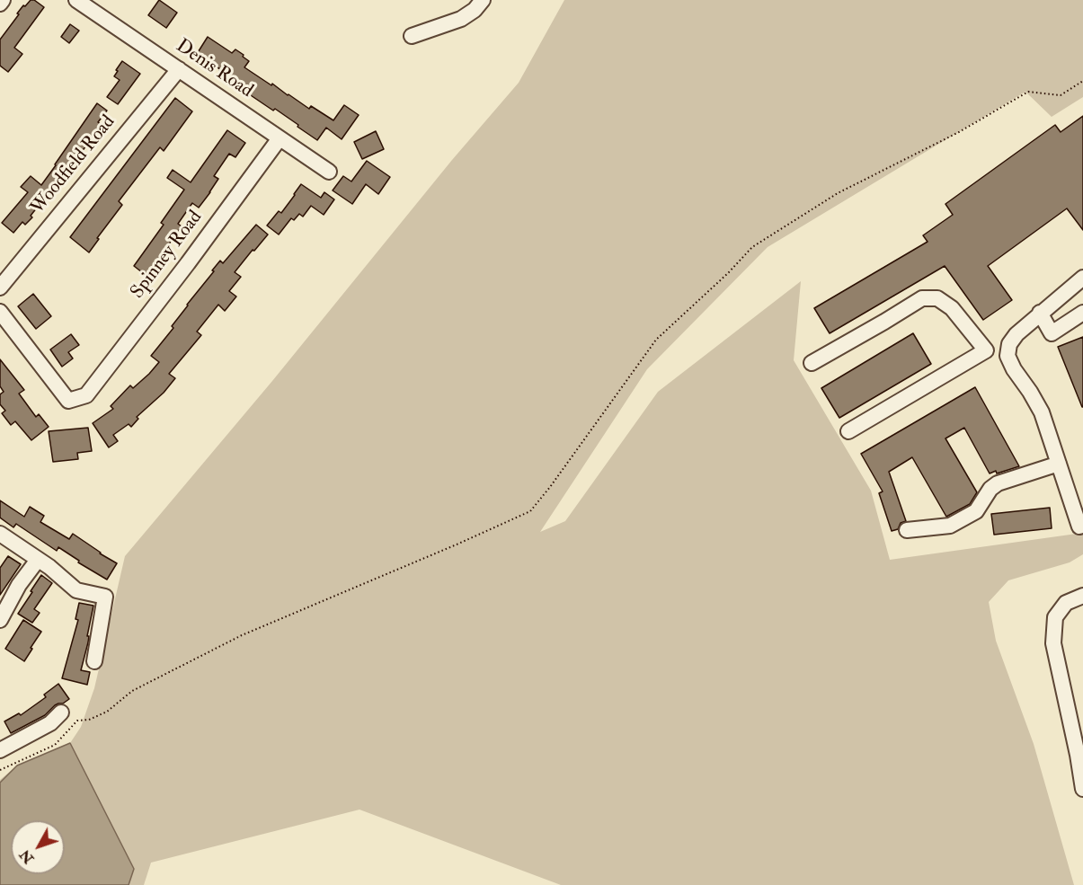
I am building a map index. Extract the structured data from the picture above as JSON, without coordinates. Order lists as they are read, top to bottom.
{
  "streets": {
    "street": ["Denis Road", "Woodfield Road", "Spinney Road"]
  },
  "crossings": [
    ["Denis Road", "Woodfield Road"],
    ["Denis Road", "Spinney Road"]
  ],
  "north": "bottom left"
}
